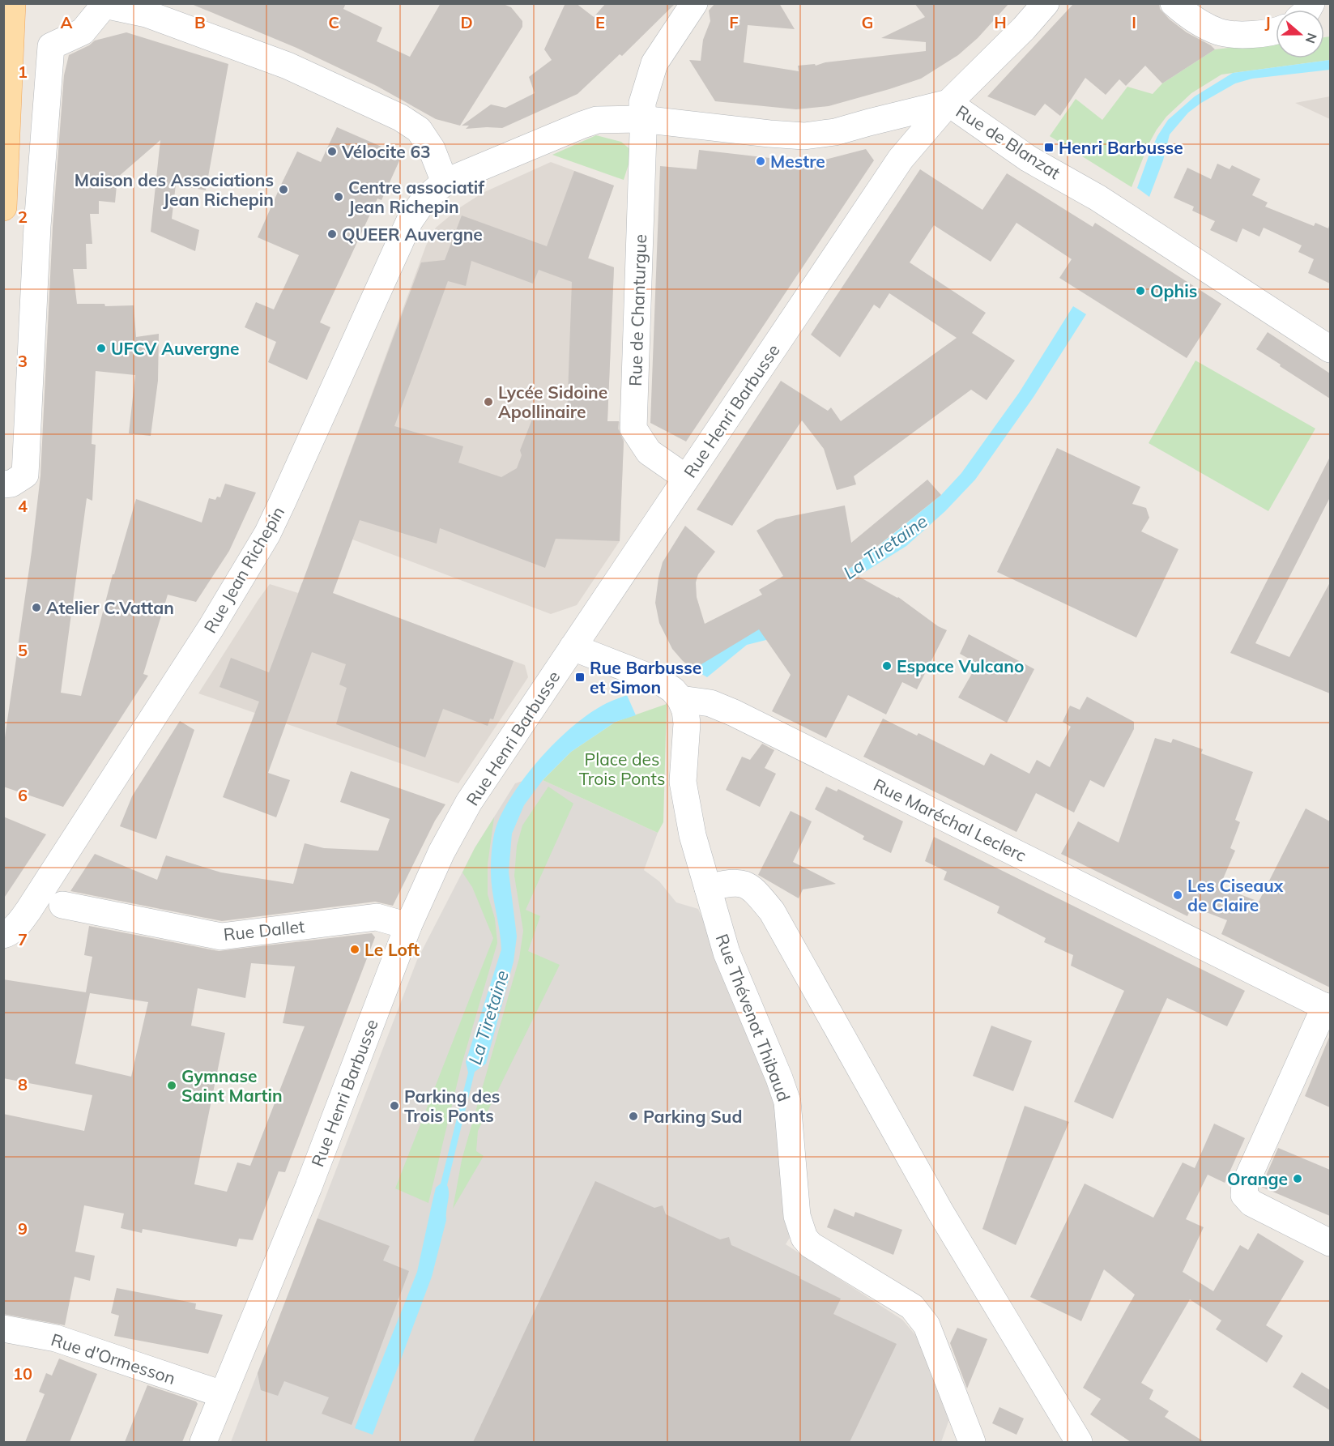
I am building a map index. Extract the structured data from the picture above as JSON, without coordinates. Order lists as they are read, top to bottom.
{
  "streets": {
    "street": [
      "Rue de Blanzat",
      "Rue de Chanturgue",
      "Rue Henri Barbusse",
      "Rue Jean Richepin",
      "Rue Maréchal Leclerc",
      "Rue Dallet",
      "Rue Thévenot Thibaud",
      "Rue d'Ormesson"
    ]
  },
  "crossings": [
    ["Rue de Blanzat", "Rue de Chanturgue"],
    ["Rue de Blanzat", "Rue Henri Barbusse"],
    ["Rue de Blanzat", "Rue Jean Richepin"],
    ["Rue de Chanturgue", "Rue Henri Barbusse"],
    ["Rue Henri Barbusse", "Rue Dallet"],
    ["Rue Henri Barbusse", "Rue d'Ormesson"],
    ["Rue Maréchal Leclerc", "Rue Thévenot Thibaud"]
  ],
  "water": ["La Tiretaine"],
  "parks": ["Place des Trois Ponts"],
  "places": {
    "transit": ["Henri Barbusse", "Rue Barbusse et Simon"],
    "other": [
      "Vélocite 63",
      "Mestre",
      "Maison des Associations Jean Richepin",
      "Centre associatif Jean Richepin",
      "QUEER Auvergne",
      "Ophis",
      "UFCV Auvergne",
      "Lycée Sidoine Apollinaire",
      "Atelier C.Vattan",
      "Espace Vulcano",
      "Les Ciseaux de Claire",
      "Le Loft",
      "Gymnase Saint Martin",
      "Parking des Trois Ponts",
      "Parking Sud",
      "Orange"
    ]
  },
  "north": "right",
  "grid": {
    "columns": [
      "A",
      "B",
      "C",
      "D",
      "E",
      "F",
      "G",
      "H",
      "I",
      "J"
    ],
    "rows": [
      "1",
      "2",
      "3",
      "4",
      "5",
      "6",
      "7",
      "8",
      "9",
      "10"
    ]
  }
}
